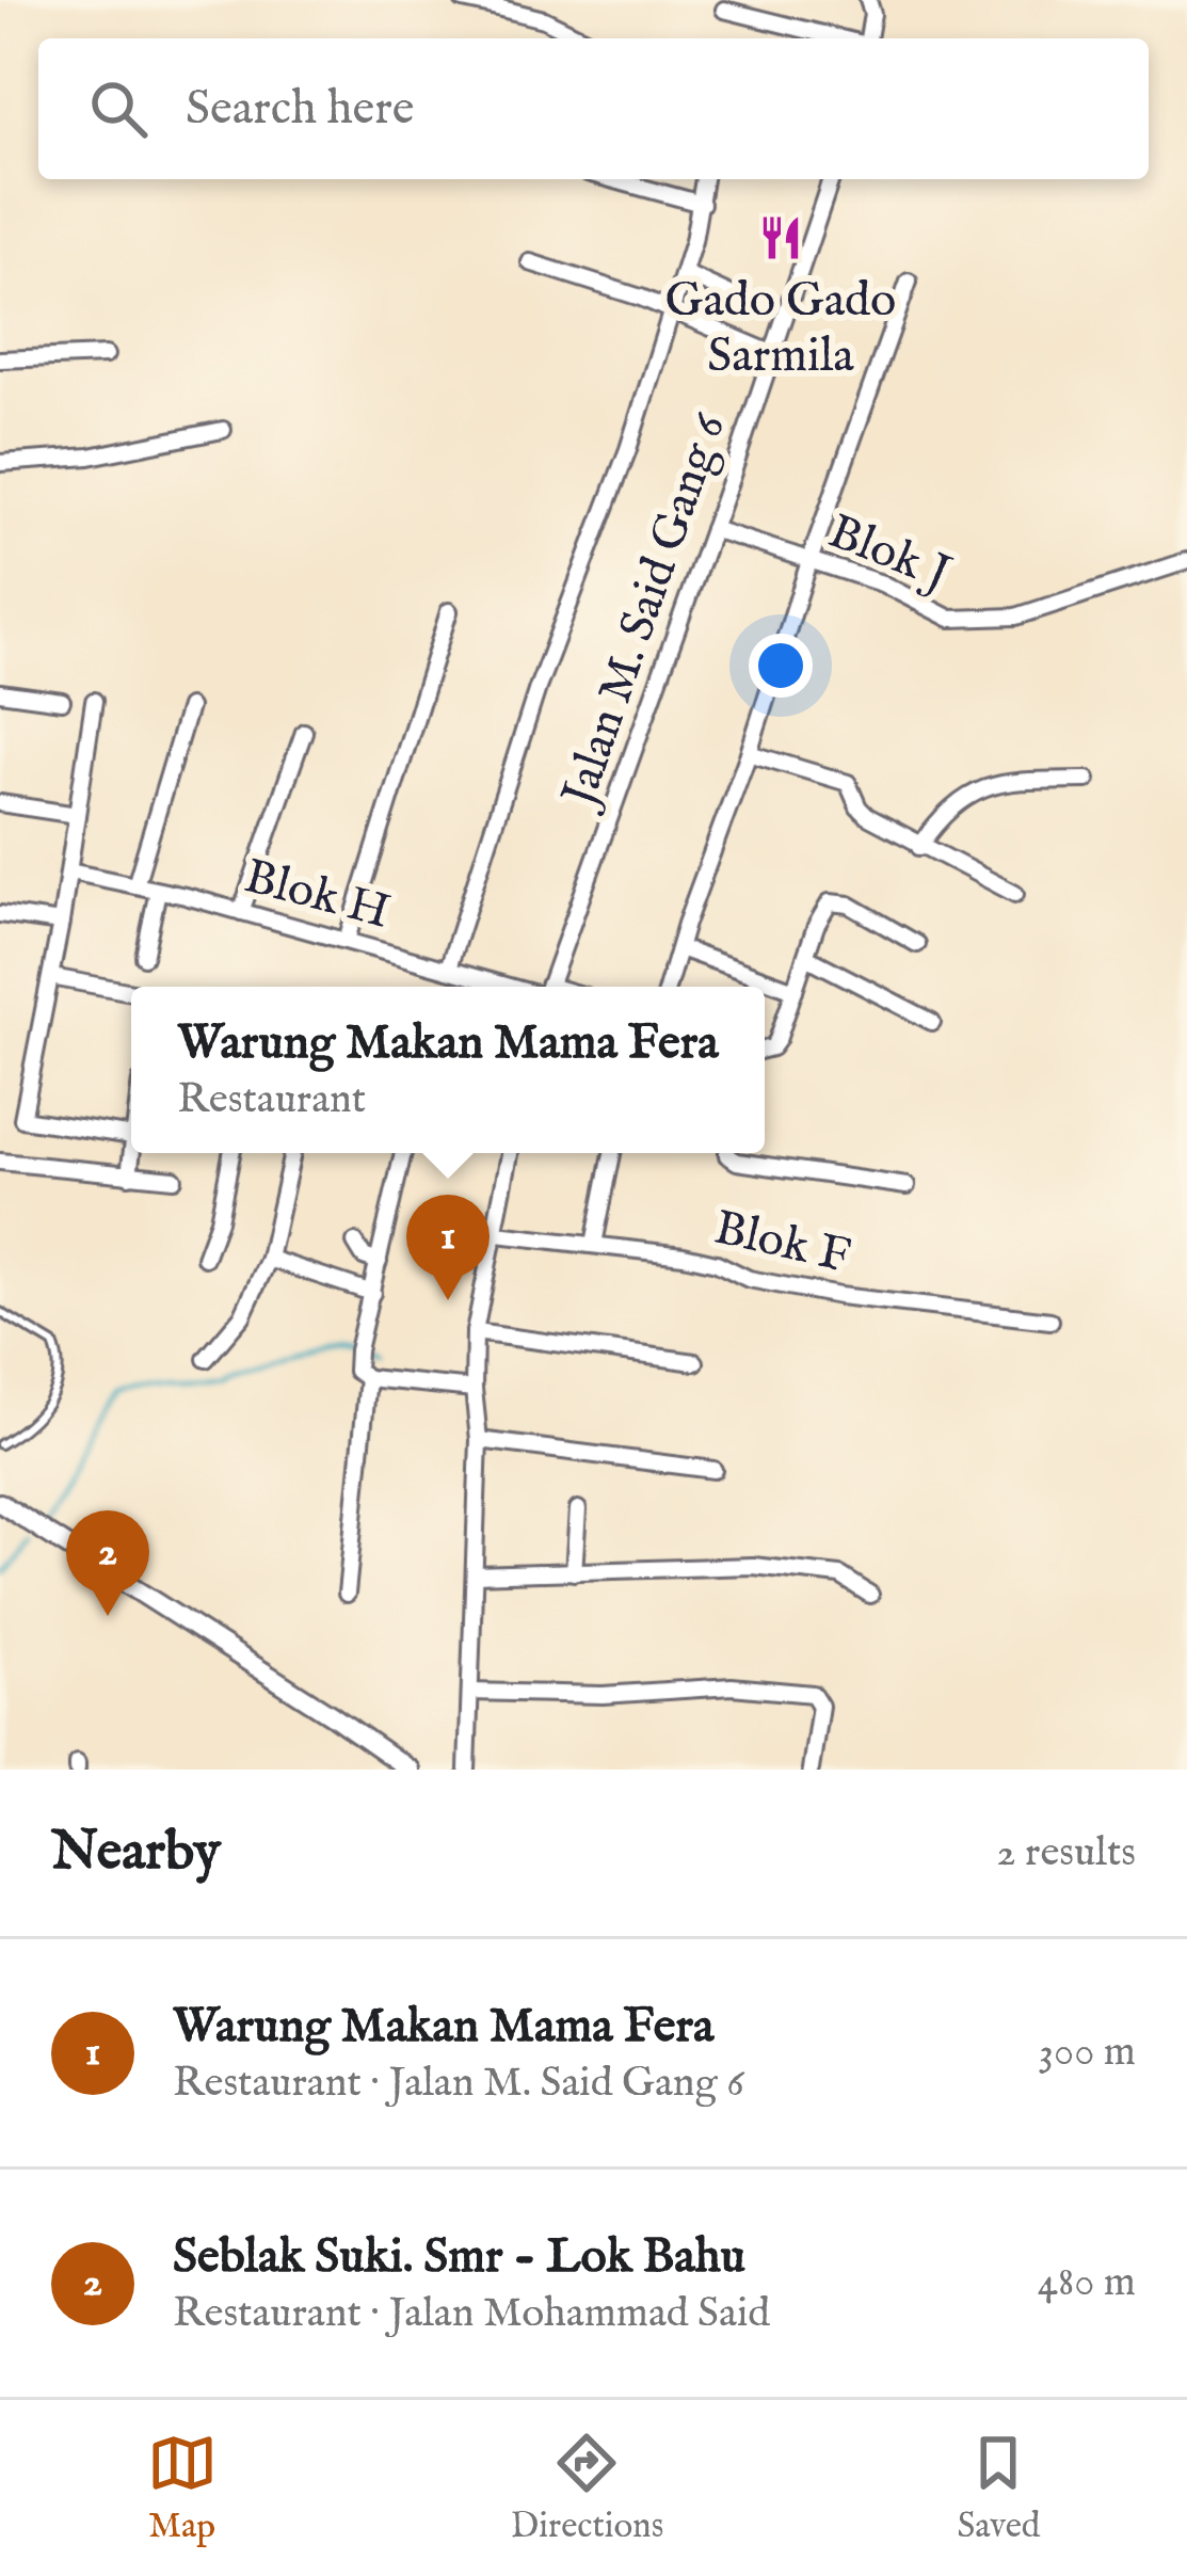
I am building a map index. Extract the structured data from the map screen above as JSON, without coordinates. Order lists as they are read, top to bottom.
{
  "streets": {
    "street": [
      "Blok J",
      "Jalan M. Said Gang 6",
      "Blok H",
      "Blok F"
    ]
  },
  "crossings": [
    ["Blok J", "Jalan M. Said Gang 6"]
  ],
  "places": {
    "restaurant": ["Gado Gado Sarmila"]
  },
  "page": {
    "search": "Search here",
    "popup": ["Warung Makan Mama Fera", "Restaurant"],
    "pins": ["1", "2"],
    "heading": ["Nearby", "2 results"],
    "list": [
      {
        "mark": "1",
        "name": "Warung Makan Mama Fera",
        "note": "Restaurant · Jalan M. Said Gang 6",
        "value": "300 m"
      },
      {
        "mark": "2",
        "name": "Seblak Suki. Smr - Lok Bahu",
        "note": "Restaurant · Jalan Mohammad Said",
        "value": "480 m"
      }
    ],
    "nav": ["Map", "Directions", "Saved"]
  }
}
